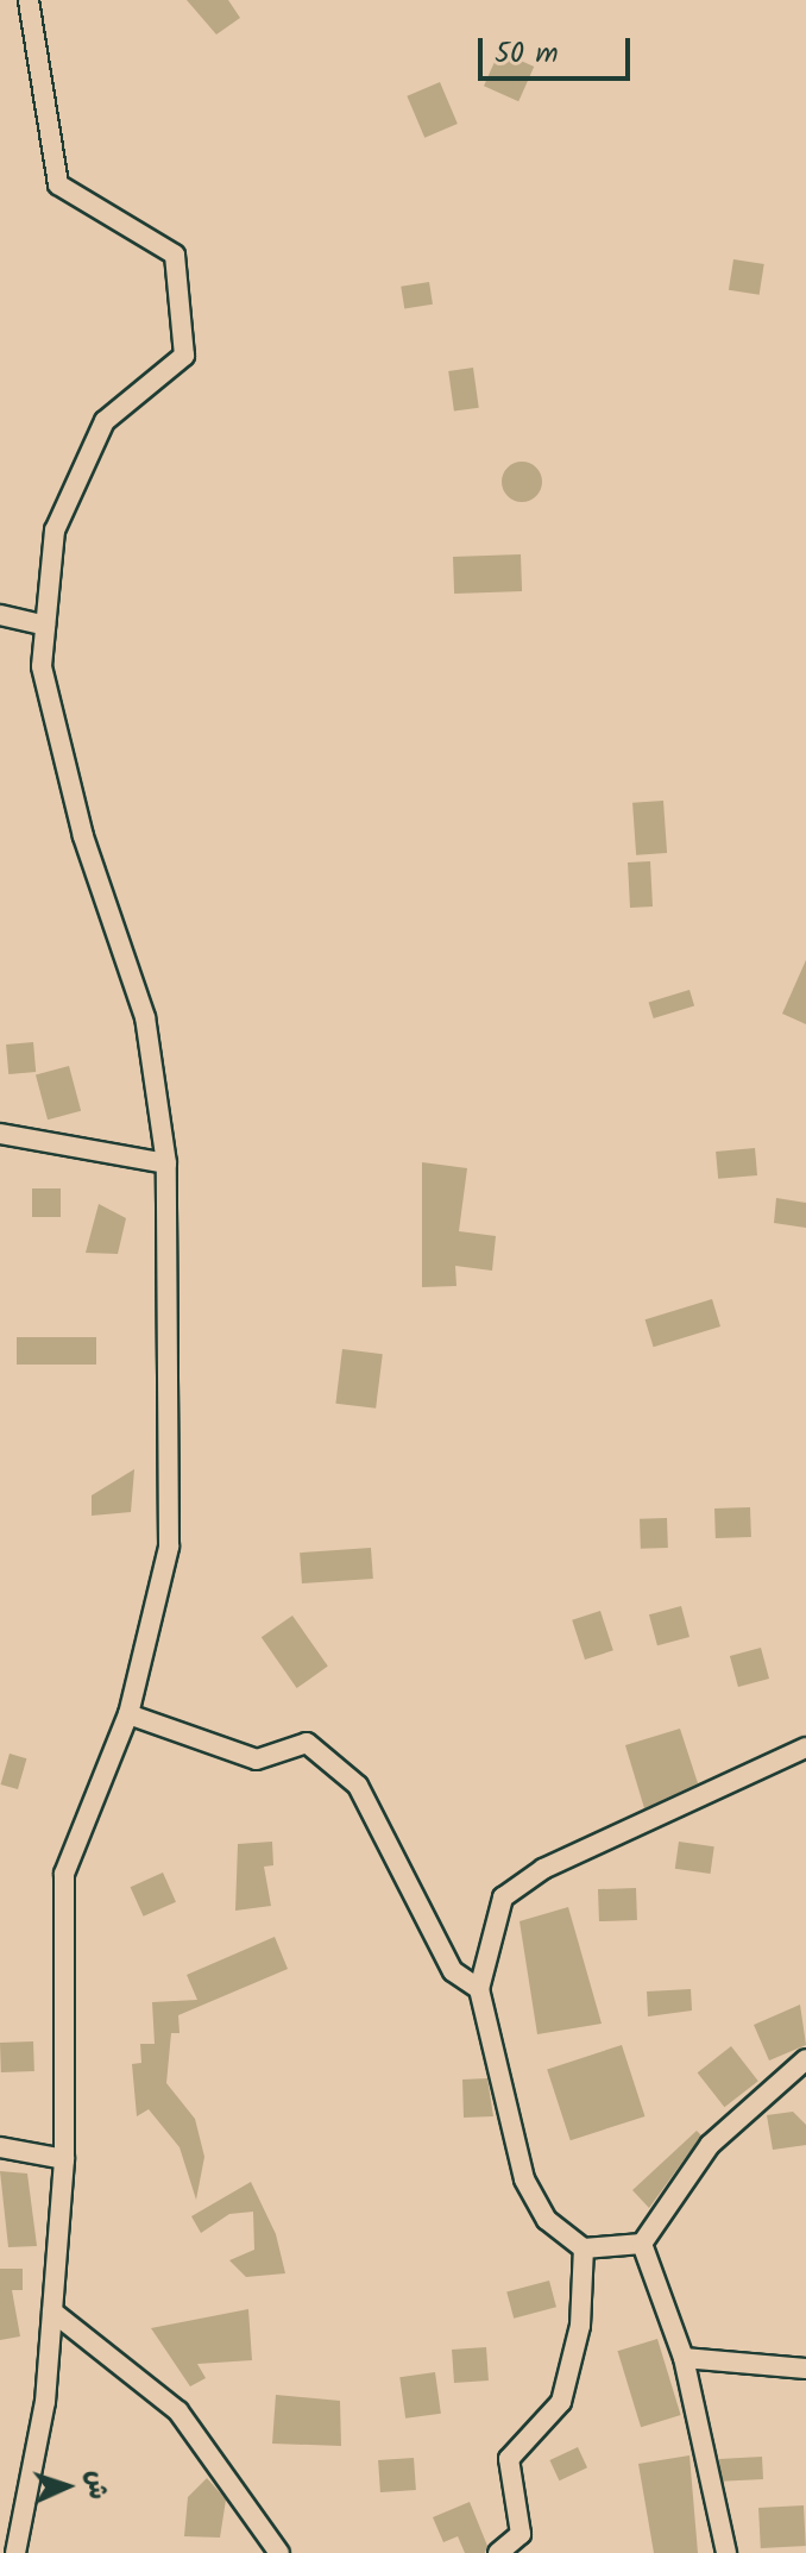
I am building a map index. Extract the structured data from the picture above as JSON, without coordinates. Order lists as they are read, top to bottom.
{
  "scale_bar": "50 m",
  "north": "right"
}
